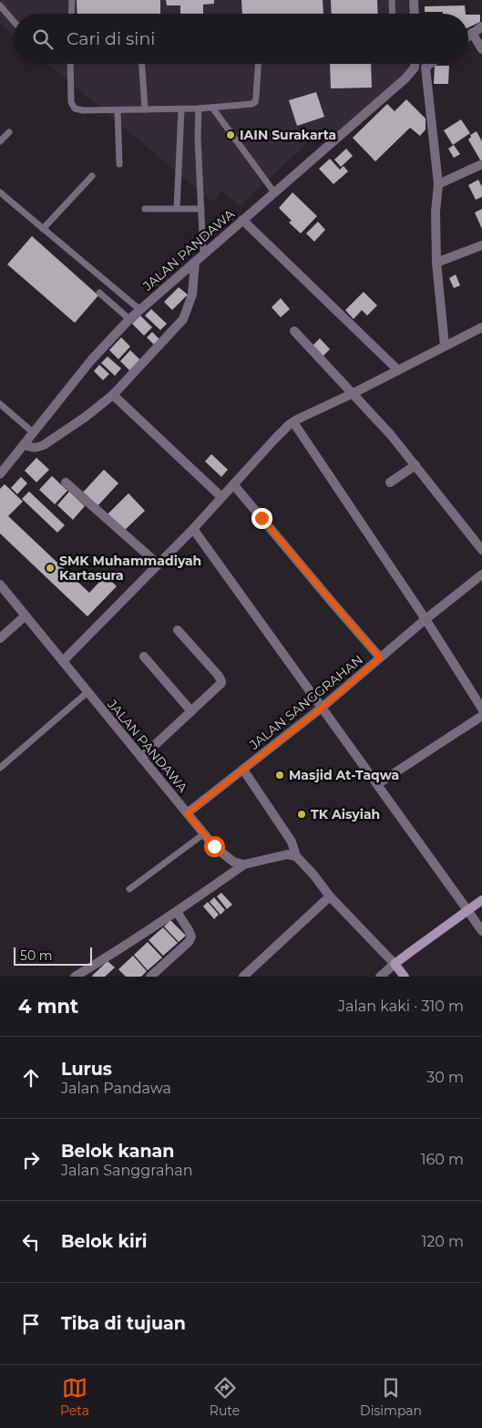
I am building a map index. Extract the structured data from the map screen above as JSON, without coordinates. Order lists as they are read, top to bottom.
{
  "streets": {
    "street": ["JALAN PANDAWA", "JALAN SANGGRAHAN"]
  },
  "crossings": [
    ["JALAN PANDAWA", "JALAN SANGGRAHAN"]
  ],
  "places": [
    "IAIN Surakarta",
    "SMK Muhammadiyah Kartasura",
    "Masjid At-Taqwa",
    "TK Aisyiah"
  ],
  "scale_bar": "50 m",
  "page": {
    "search": "Cari di sini",
    "scale": "50 m",
    "heading": ["4 mnt", "Jalan kaki · 310 m"],
    "list": [
      ["Lurus", "Jalan Pandawa", "30 m"],
      ["Belok kanan", "Jalan Sanggrahan", "160 m"],
      ["Belok kiri", "120 m"],
      "Tiba di tujuan"
    ],
    "nav": ["Peta", "Rute", "Disimpan"]
  }
}
